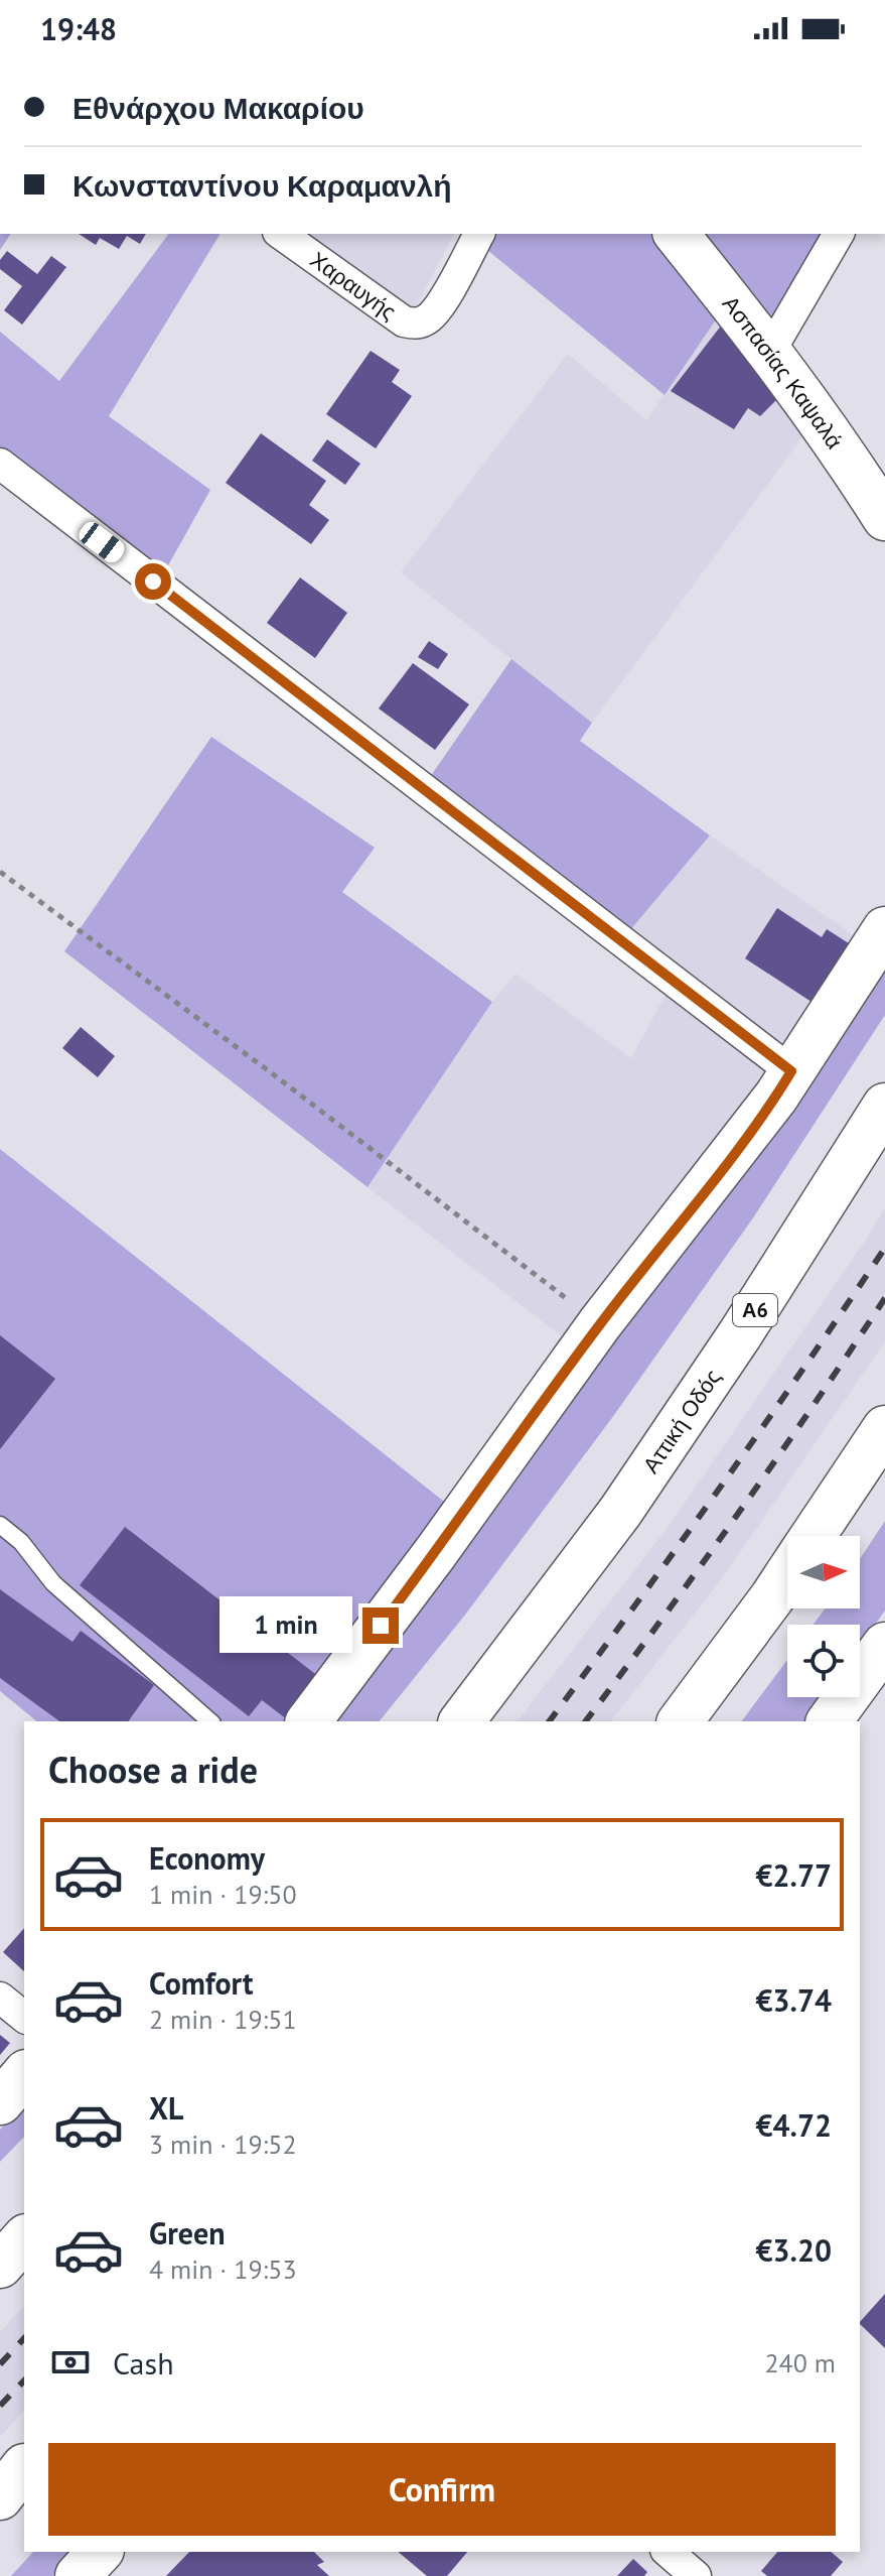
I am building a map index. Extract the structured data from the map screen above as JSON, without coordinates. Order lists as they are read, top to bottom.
{
  "streets": {
    "main road": ["Ασπασίας Καψαλά", "Α6", "Αττική Οδός"],
    "street": ["Χαραυγής"]
  },
  "north": "right",
  "page": {
    "status": "19:48",
    "banner": ["Εθνάρχου Μακαρίου", "Κωνσταντίνου Καραμανλή"],
    "bubble": "1 min",
    "heading": "Choose a ride",
    "list": [
      {
        "name": "Economy",
        "note": "1 min · 19:50",
        "value": "€2.77"
      },
      {
        "name": "Comfort",
        "note": "2 min · 19:51",
        "value": "€3.74"
      },
      {
        "name": "XL",
        "note": "3 min · 19:52",
        "value": "€4.72"
      },
      {
        "name": "Green",
        "note": "4 min · 19:53",
        "value": "€3.20"
      }
    ],
    "pay": ["Cash", "240 m"],
    "buttons": "Confirm"
  }
}
